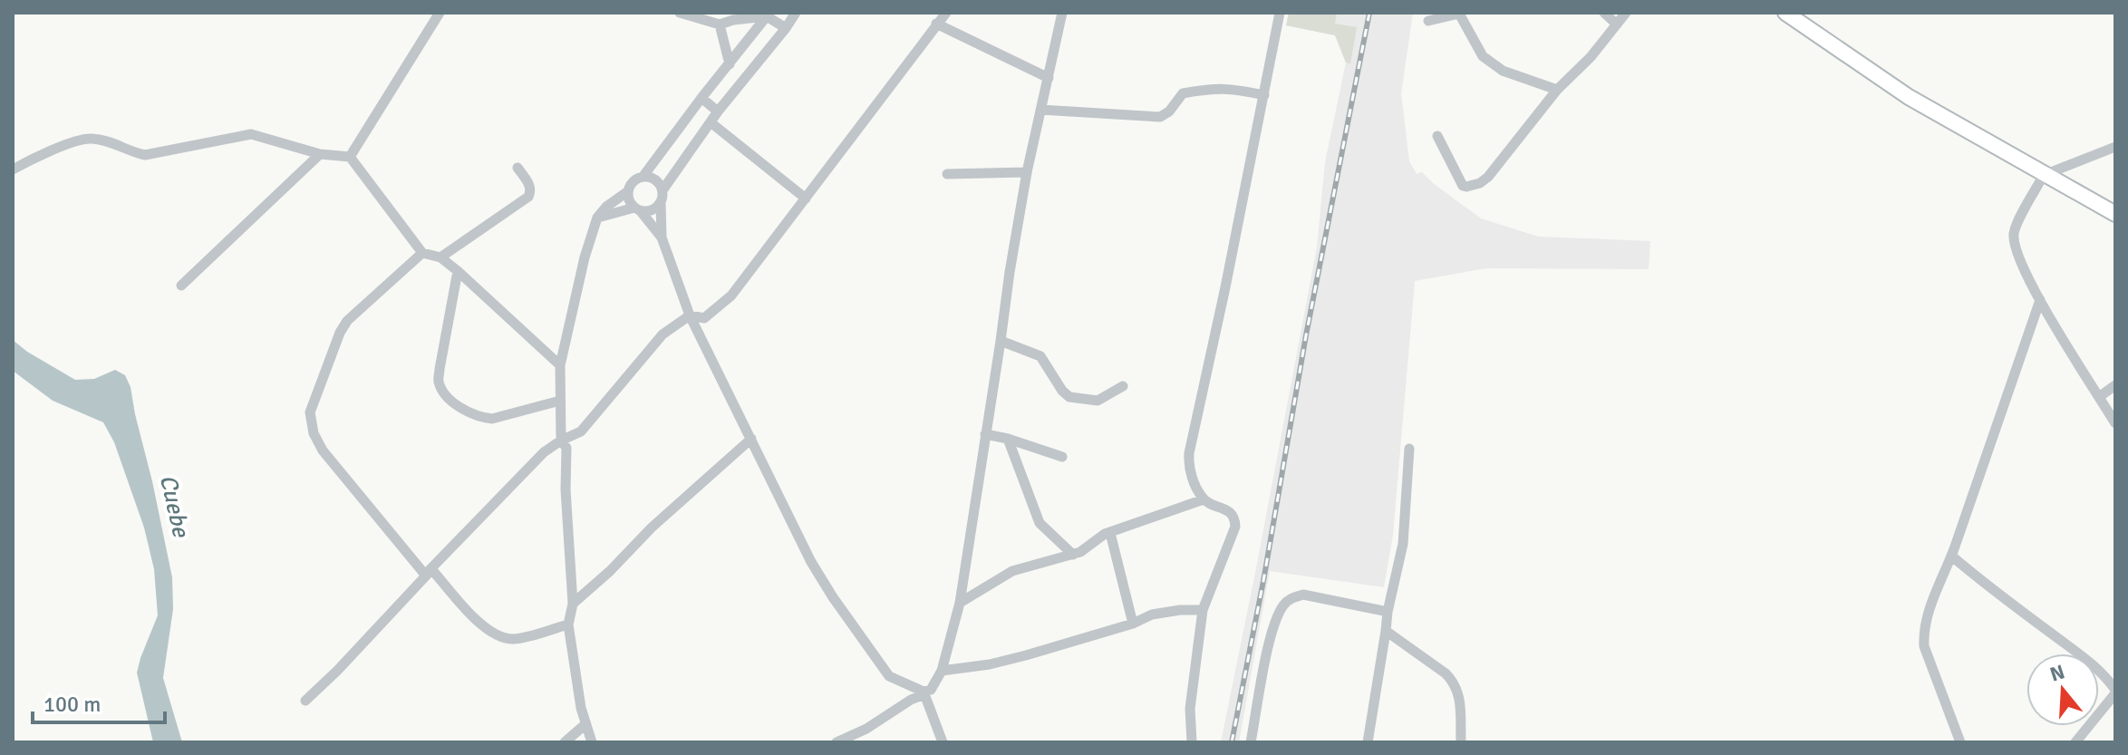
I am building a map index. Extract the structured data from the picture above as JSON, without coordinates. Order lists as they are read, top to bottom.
{
  "water": ["Cuebe"],
  "scale_bar": "100 m",
  "north": "top"
}
